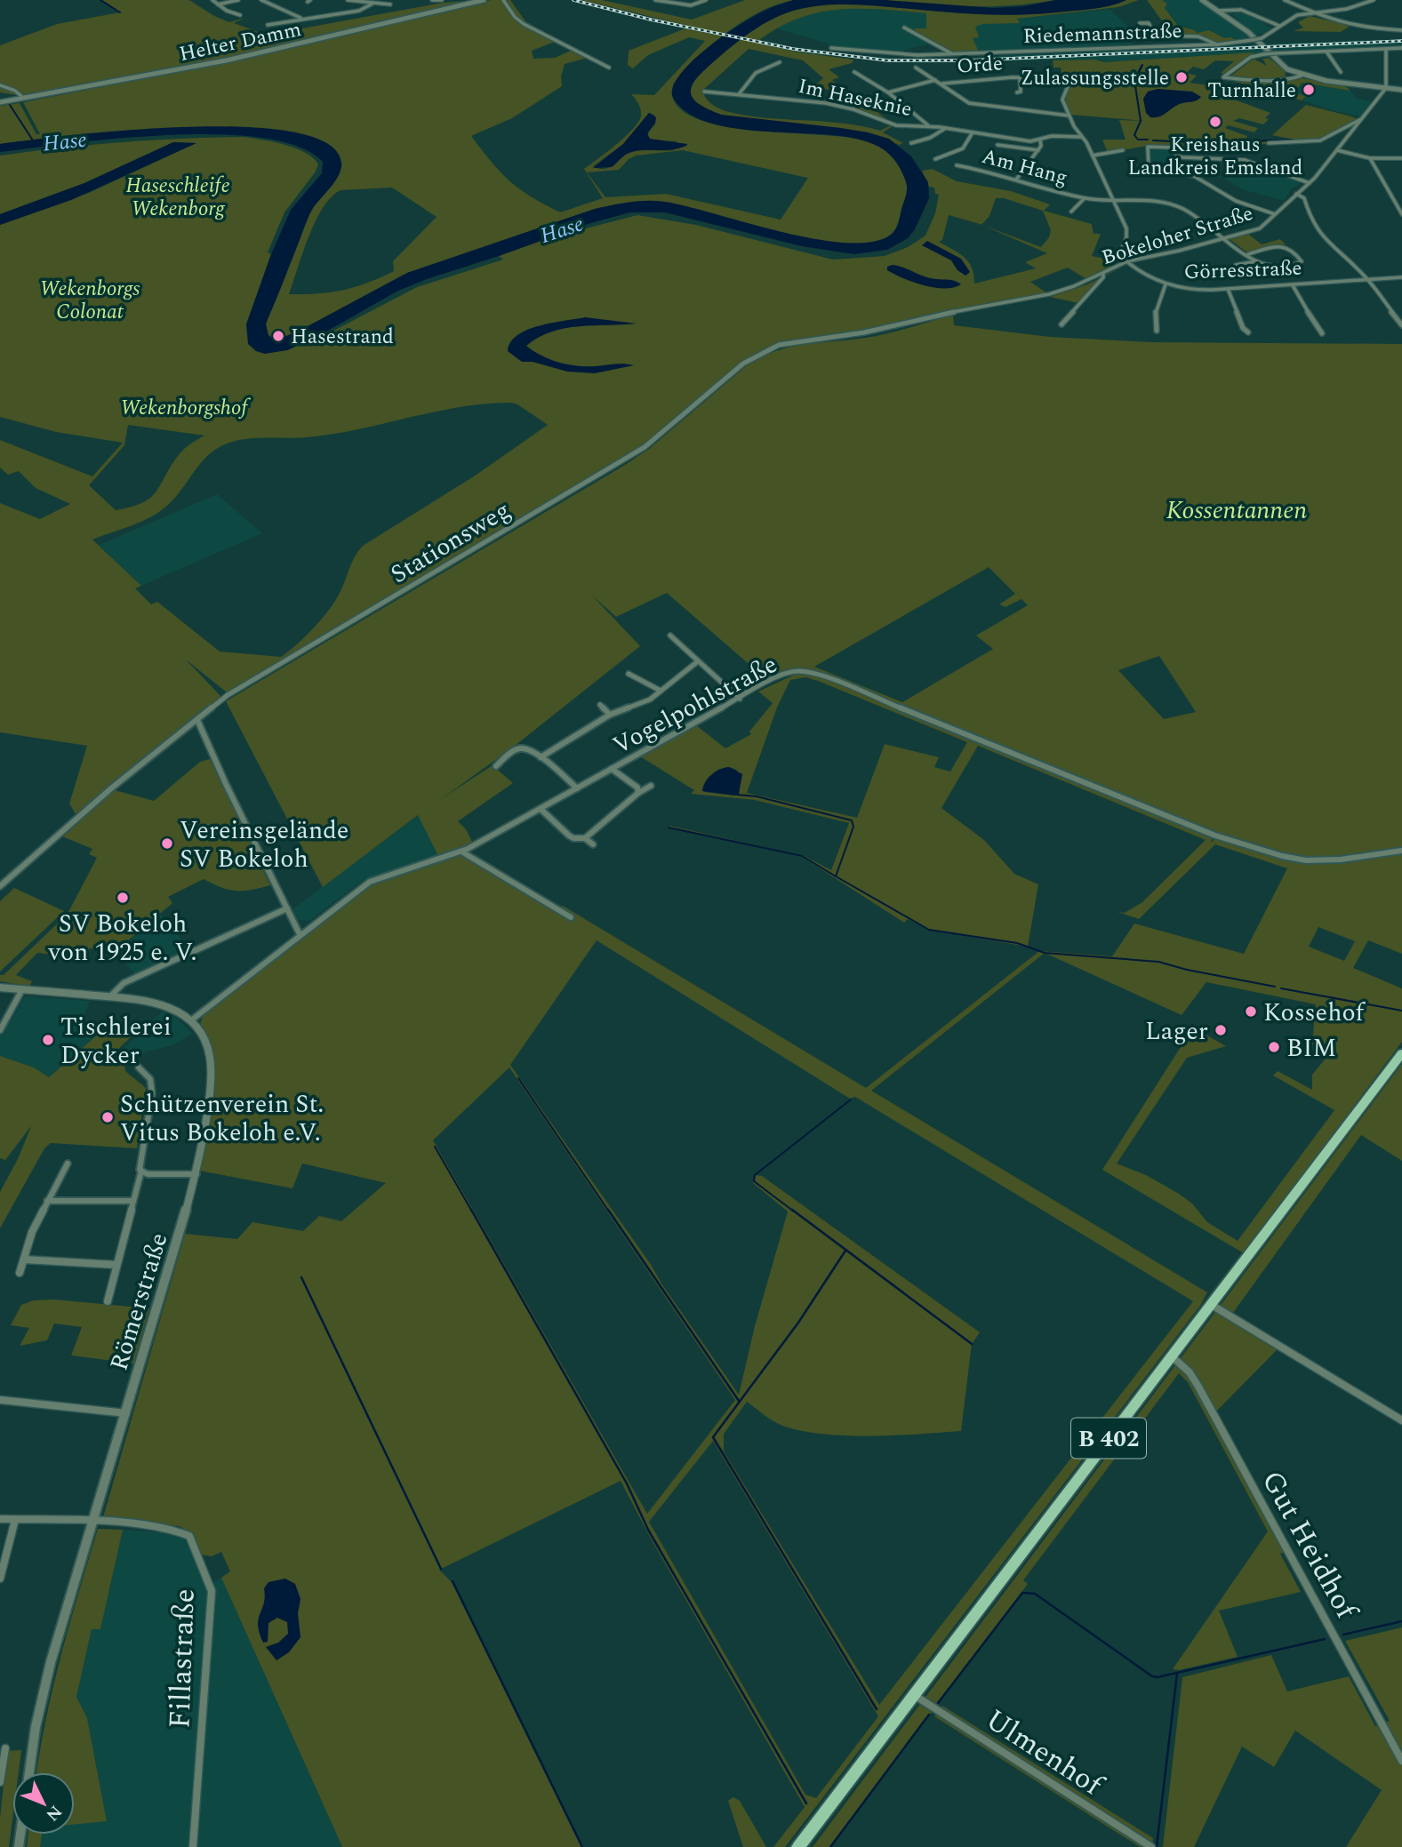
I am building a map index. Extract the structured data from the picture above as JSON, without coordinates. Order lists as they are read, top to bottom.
{
  "streets": {
    "main road": ["B 402"],
    "street": [
      "Riedemannstraße",
      "Helter Damm",
      "Orde",
      "Im Haseknie",
      "Am Hang",
      "Bokeloher Straße",
      "Görresstraße",
      "Stationsweg",
      "Vogelpohlstraße",
      "Römerstraße",
      "Gut Heidhof",
      "Fillastraße",
      "Ulmenhof"
    ]
  },
  "crossings": [
    ["Am Hang", "Bokeloher Straße"],
    ["Bokeloher Straße", "Görresstraße"],
    ["Bokeloher Straße", "Stationsweg"],
    ["Vogelpohlstraße", "Römerstraße"],
    ["Römerstraße", "Fillastraße"],
    ["B 402", "Gut Heidhof"],
    ["B 402", "Ulmenhof"]
  ],
  "water": ["Hase"],
  "parks": [
    "Haseschleife Wekenborg",
    "Wekenborgs Colonat",
    "Wekenborgshof",
    "Kossentannen"
  ],
  "places": [
    "Zulassungsstelle",
    "Turnhalle",
    "Kreishaus Landkreis Emsland",
    "Hasestrand",
    "Vereinsgelände SV Bokeloh",
    "SV Bokeloh von 1925 e. V.",
    "Kossehof",
    "Lager",
    "Tischlerei Dycker",
    "BIM",
    "Schützenverein St. Vitus Bokeloh e.V."
  ],
  "north": "bottom right"
}
